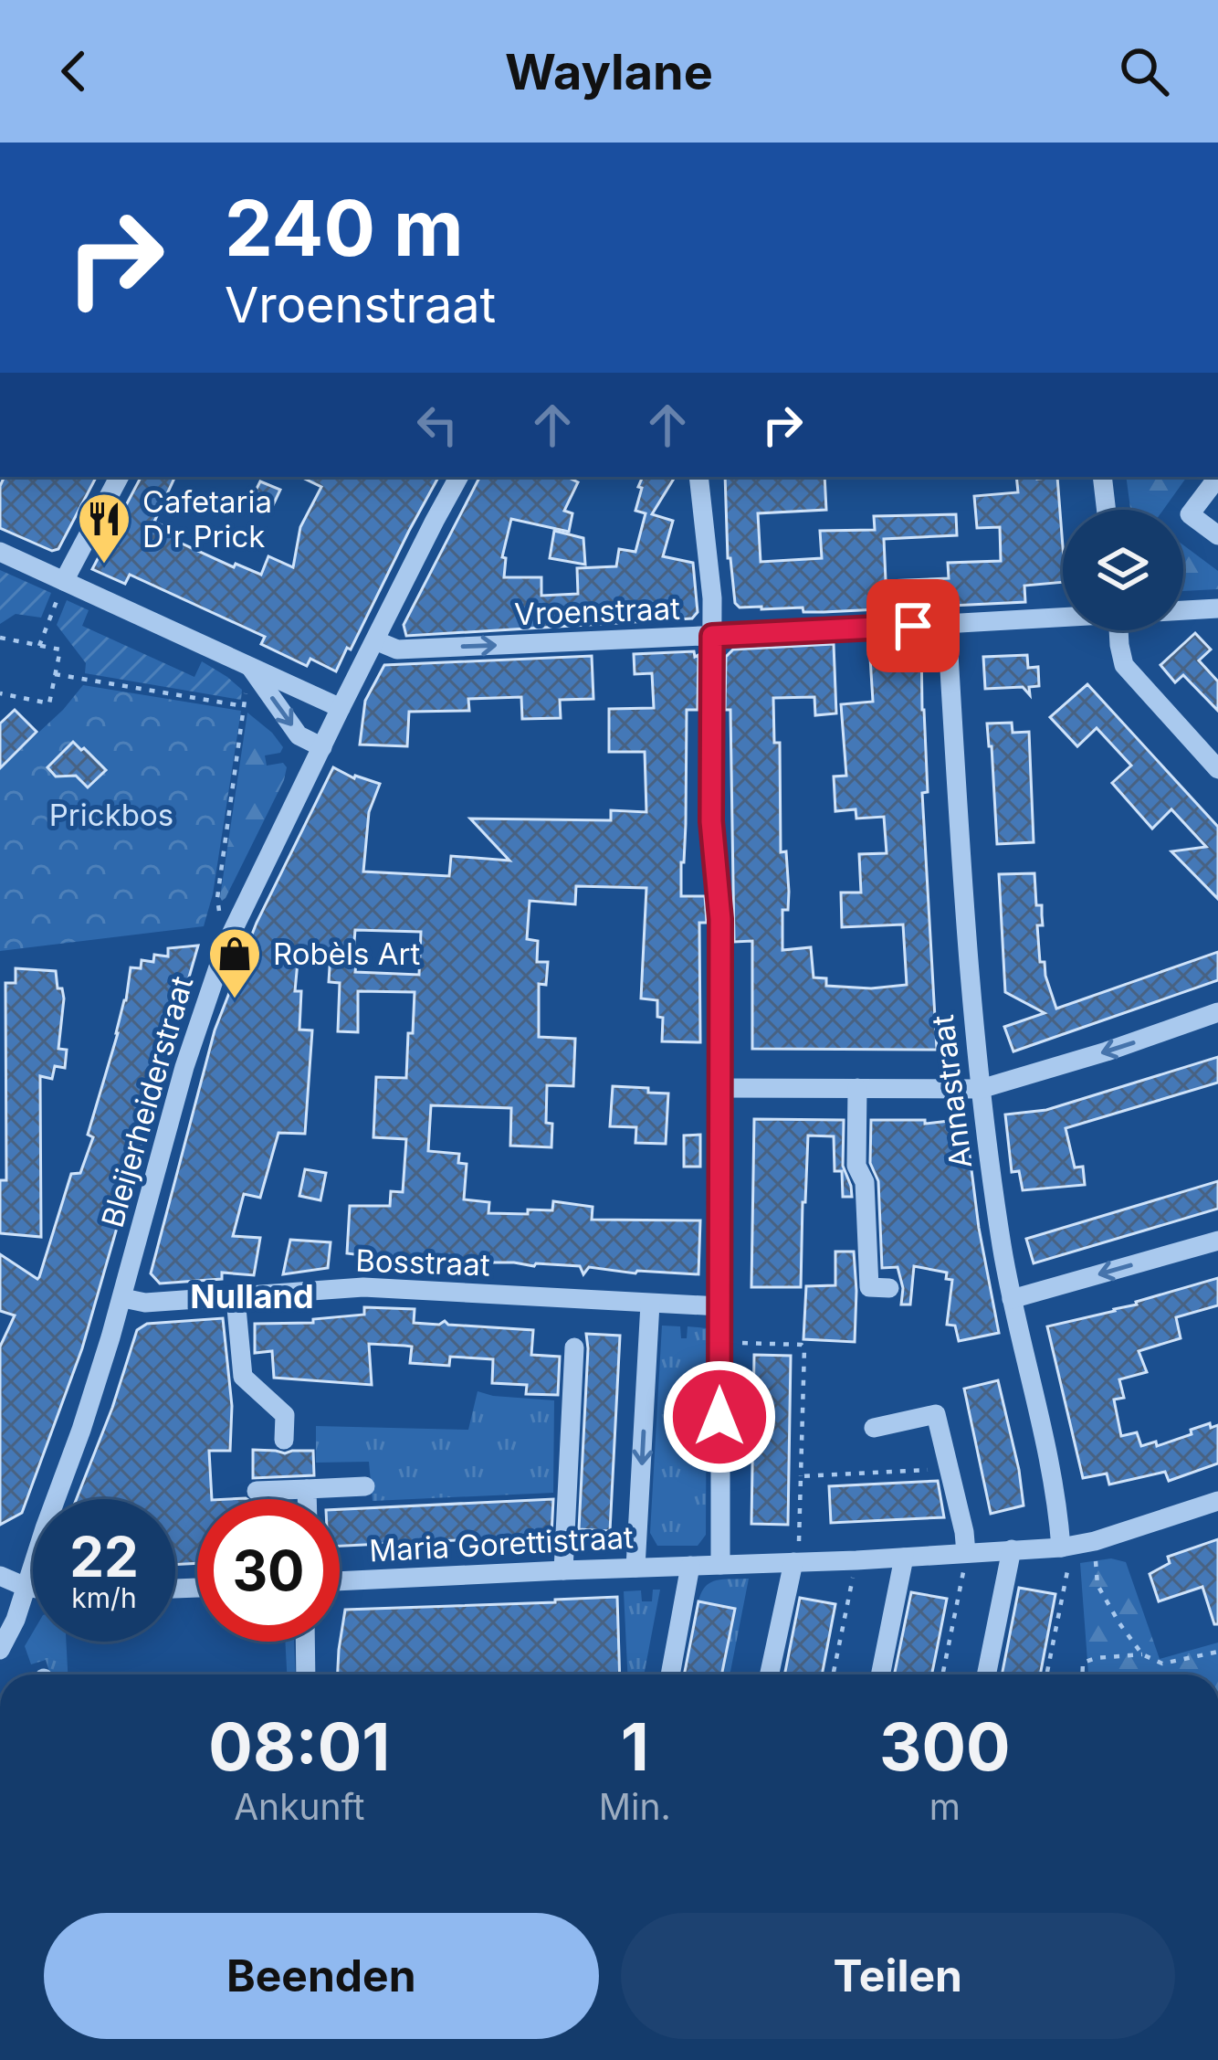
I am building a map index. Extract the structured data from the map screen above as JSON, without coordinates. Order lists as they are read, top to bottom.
{
  "streets": {
    "street": [
      "Vroenstraat",
      "Annastraat",
      "Bleijerheiderstraat",
      "Bosstraat",
      "Maria Gorettistraat"
    ]
  },
  "crossings": [
    ["Vroenstraat", "Annastraat"],
    ["Vroenstraat", "Bleijerheiderstraat"],
    ["Annastraat", "Maria Gorettistraat"],
    ["Bleijerheiderstraat", "Bosstraat"]
  ],
  "one_way": ["Vroenstraat"],
  "districts": ["Nulland"],
  "parks": ["Prickbos"],
  "places": {
    "restaurant": ["Cafetaria D'r Prick"],
    "shop": ["Robèls Art"]
  },
  "page": {
    "header": "Waylane",
    "turn": ["240 m", "Vroenstraat"],
    "speed": "22 km/h",
    "limit": "30",
    "eta": [
      "08:01",
      "Ankunft",
      "1",
      "Min.",
      "300",
      "m"
    ],
    "buttons": ["Beenden", "Teilen"]
  }
}
